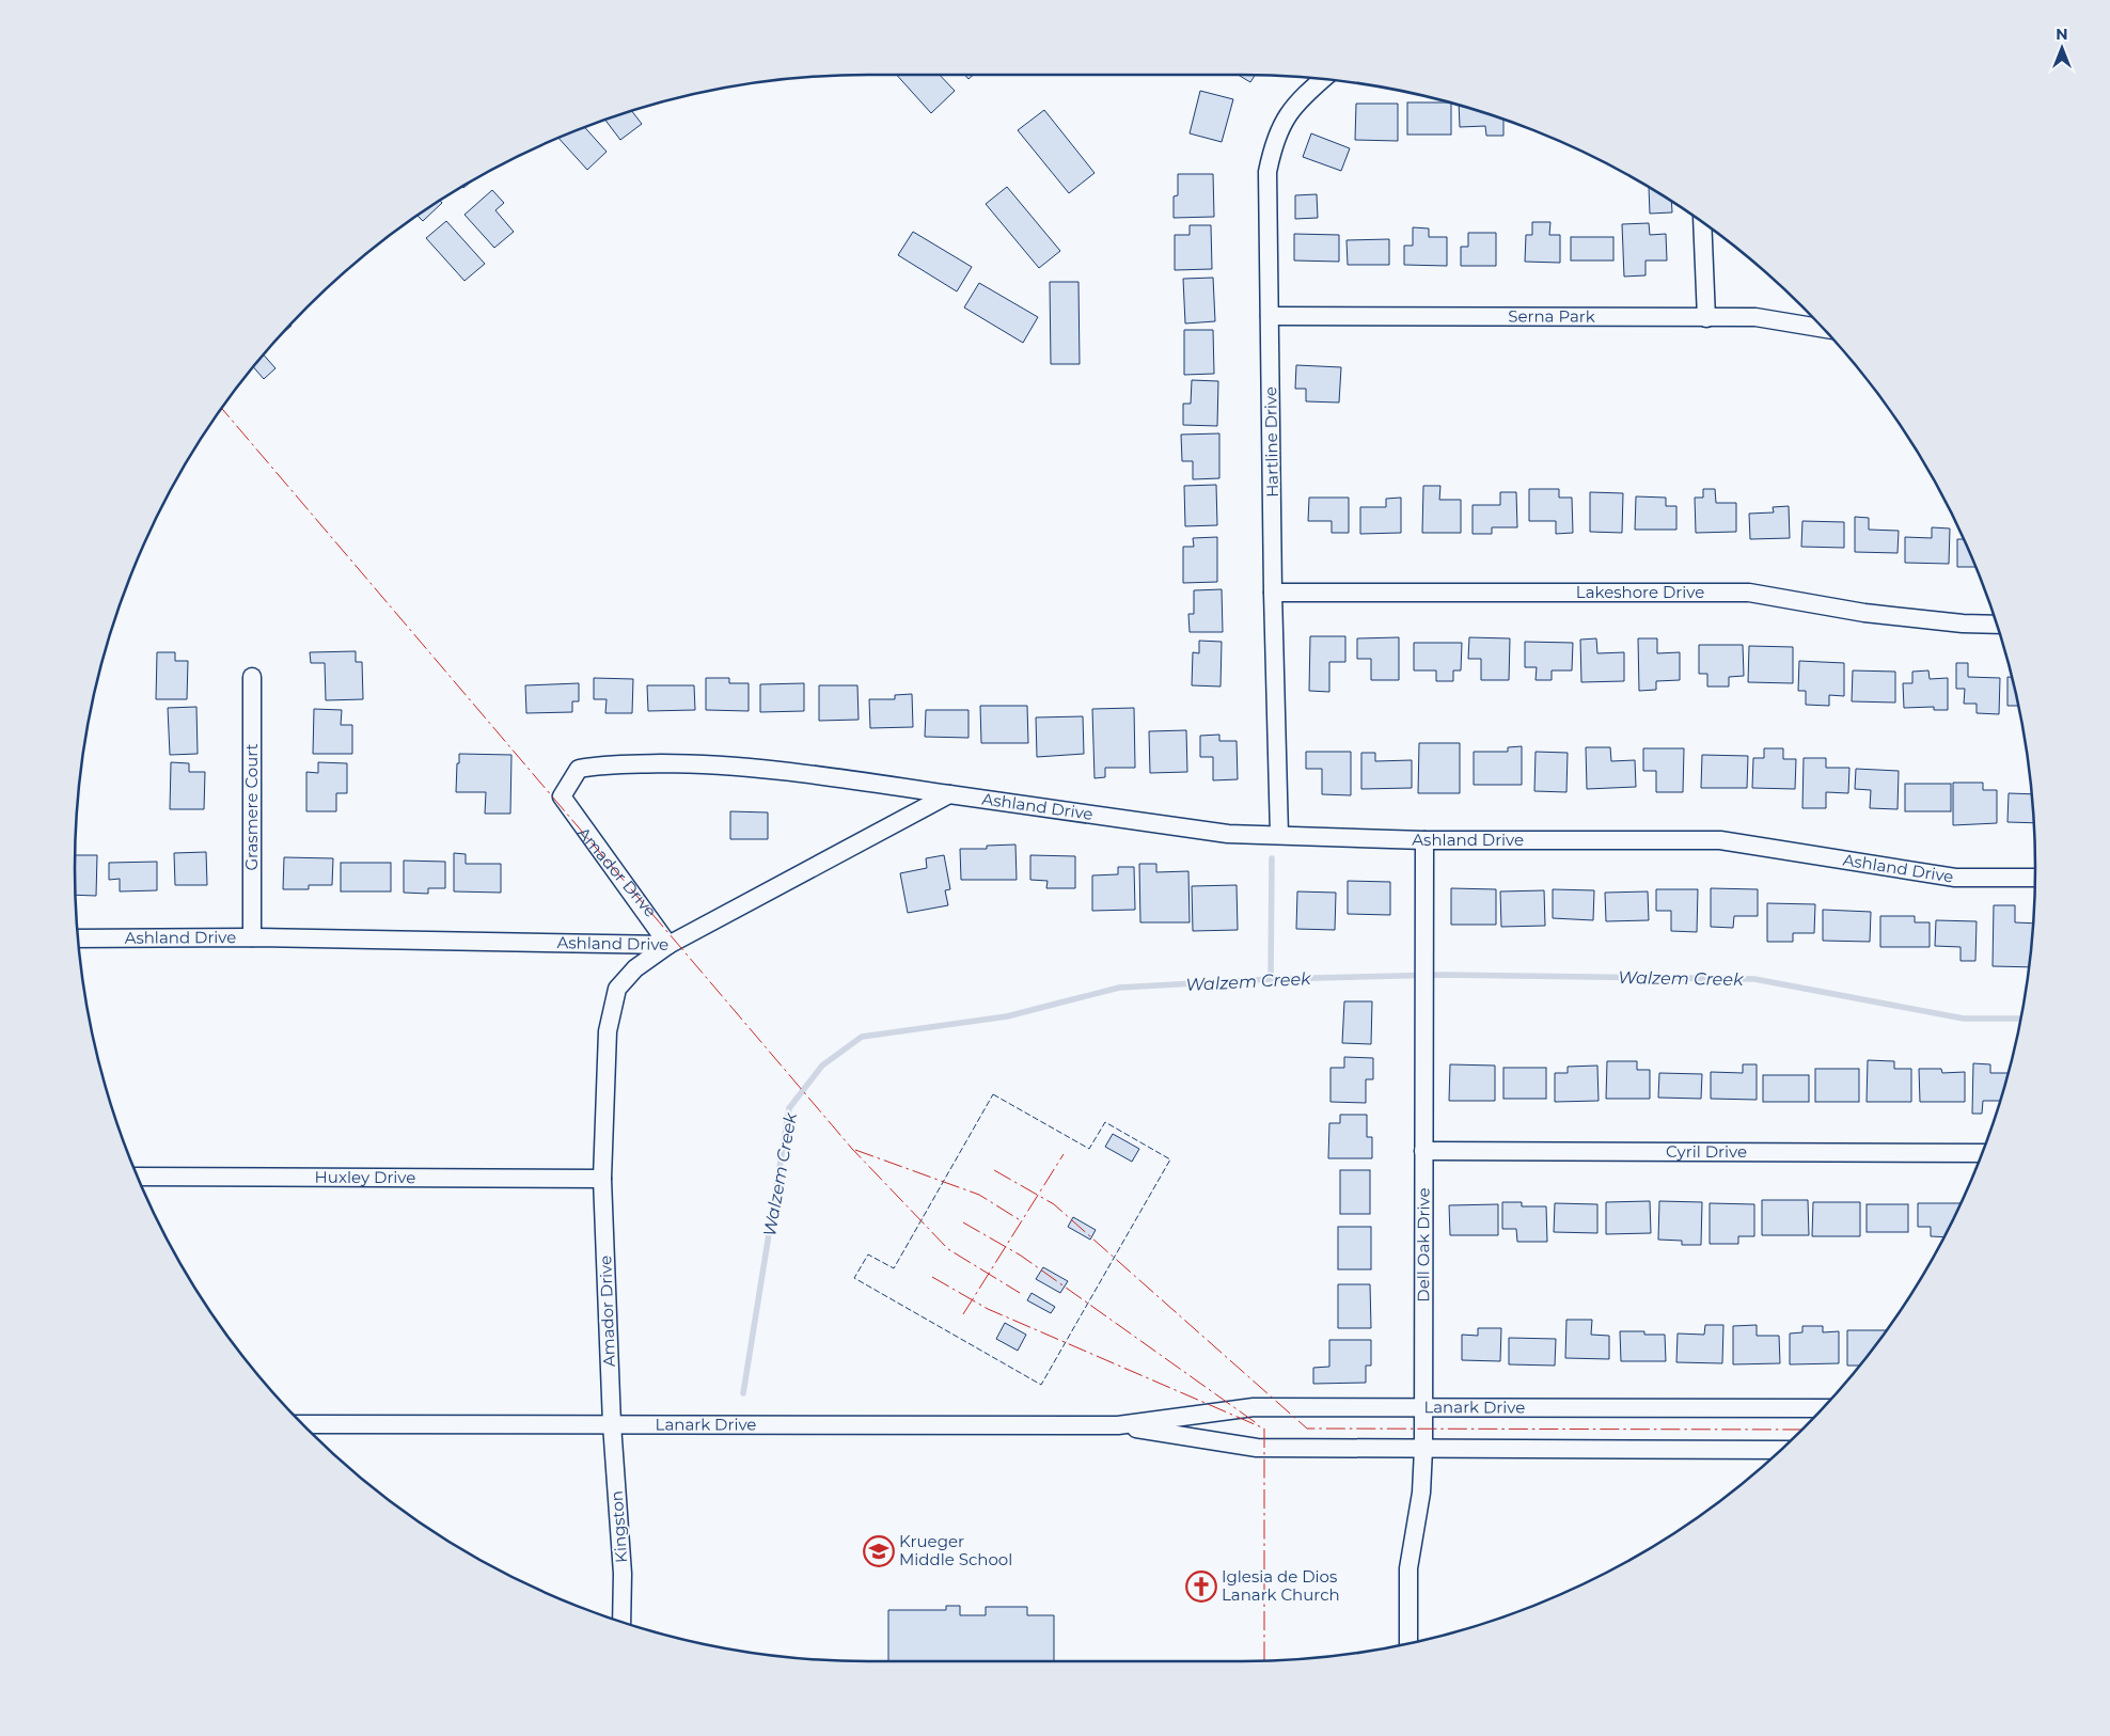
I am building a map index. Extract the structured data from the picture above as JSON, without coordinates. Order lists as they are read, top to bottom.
{
  "streets": {
    "street": [
      "Serna Park",
      "Hartline Drive",
      "Lakeshore Drive",
      "Grasmere Court",
      "Ashland Drive",
      "Amador Drive",
      "Cyril Drive",
      "Huxley Drive",
      "Dell Oak Drive",
      "Lanark Drive",
      "Kingston"
    ]
  },
  "crossings": [
    ["Serna Park", "Hartline Drive"],
    ["Hartline Drive", "Lakeshore Drive"],
    ["Hartline Drive", "Ashland Drive"],
    ["Grasmere Court", "Ashland Drive"],
    ["Ashland Drive", "Amador Drive"],
    ["Ashland Drive", "Dell Oak Drive"],
    ["Amador Drive", "Huxley Drive"],
    ["Amador Drive", "Lanark Drive"],
    ["Amador Drive", "Kingston"],
    ["Cyril Drive", "Dell Oak Drive"],
    ["Dell Oak Drive", "Lanark Drive"],
    ["Lanark Drive", "Kingston"]
  ],
  "water": ["Walzem Creek"],
  "places": {
    "school or university": ["Krueger Middle School"],
    "church": ["Iglesia de Dios Lanark Church"]
  },
  "north": "top"
}
